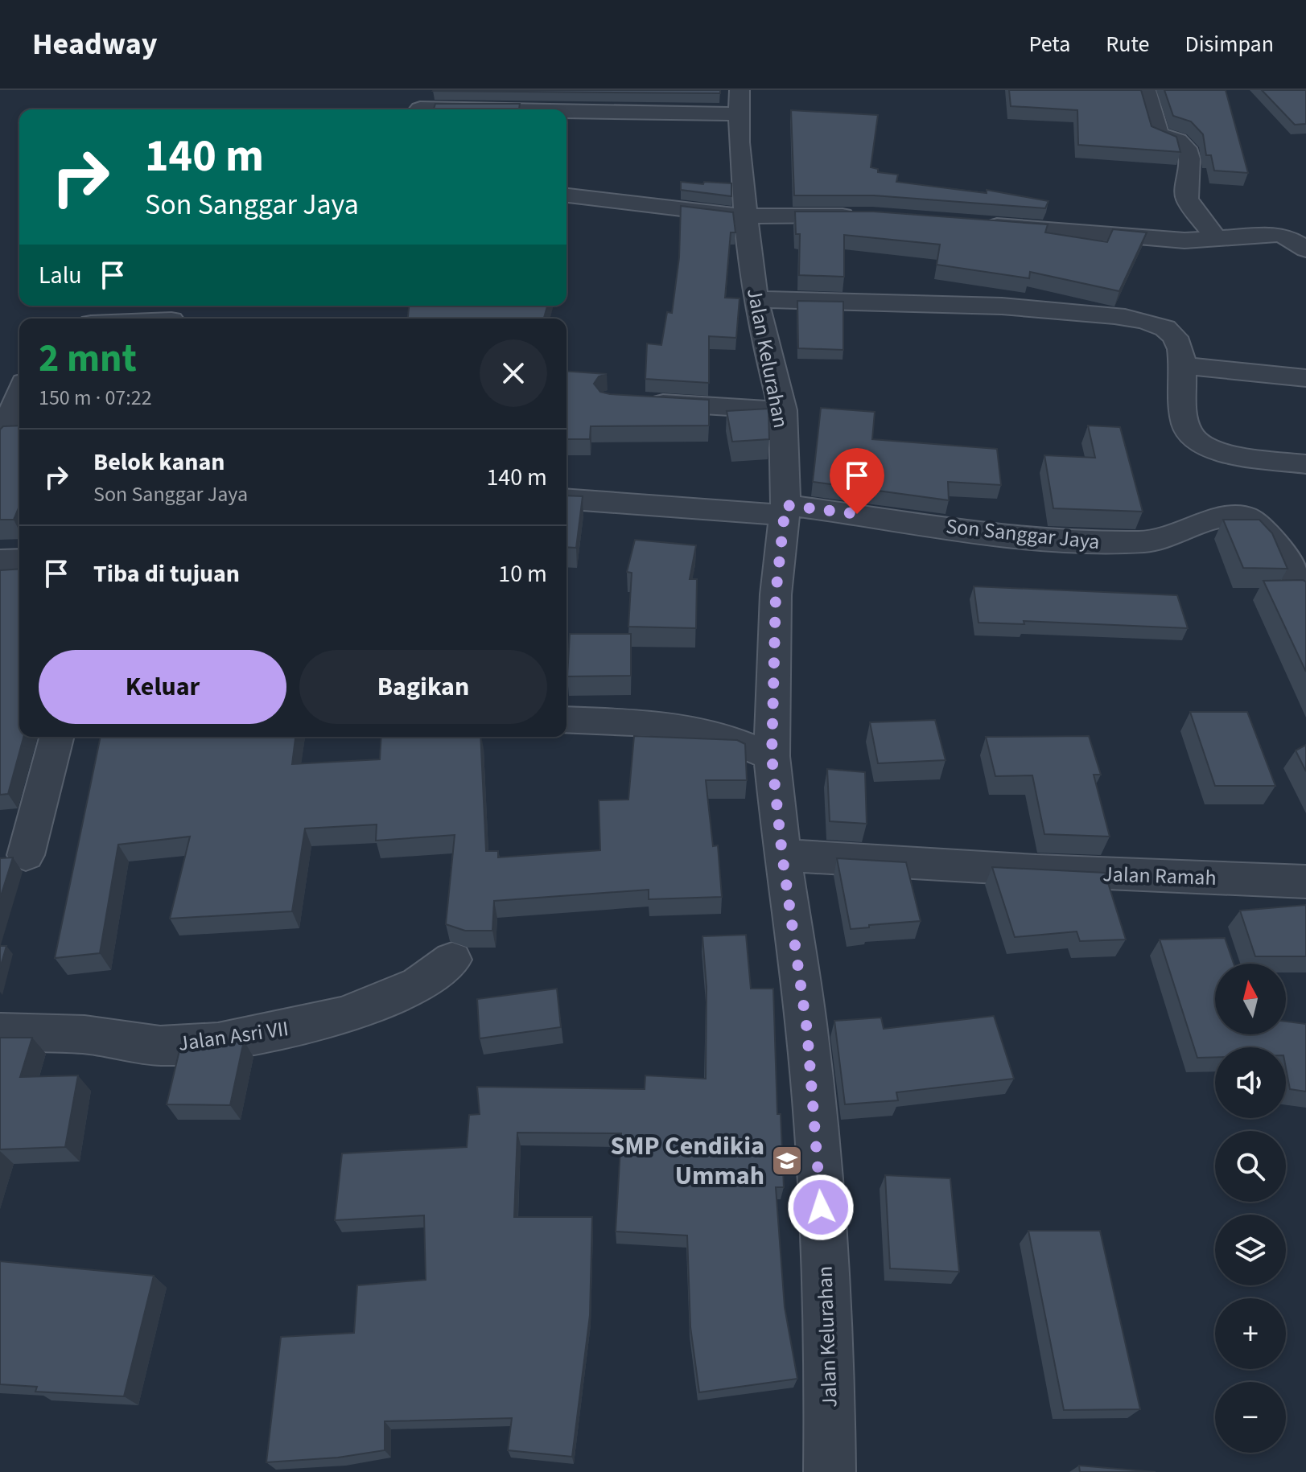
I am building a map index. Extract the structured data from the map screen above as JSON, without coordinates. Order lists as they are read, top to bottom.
{
  "streets": {
    "street": [
      "Jalan Kelurahan",
      "Son Sanggar Jaya",
      "Jalan Ramah",
      "Jalan Asri VII"
    ]
  },
  "crossings": [
    ["Jalan Kelurahan", "Son Sanggar Jaya"],
    ["Jalan Kelurahan", "Jalan Ramah"]
  ],
  "places": {
    "school or university": ["SMP Cendikia Ummah"]
  },
  "north": "top",
  "page": {
    "header": "Headway",
    "nav": ["Peta", "Rute", "Disimpan"],
    "turn": ["140 m", "Son Sanggar Jaya"],
    "then": "Lalu",
    "heading": ["2 mnt", "150 m · 07:22"],
    "list": [
      {
        "name": "Belok kanan",
        "note": "Son Sanggar Jaya",
        "value": "140 m"
      },
      {
        "name": "Tiba di tujuan",
        "value": "10 m"
      }
    ],
    "buttons": ["Keluar", "Bagikan"],
    "map_buttons": ["+", "−"]
  }
}
